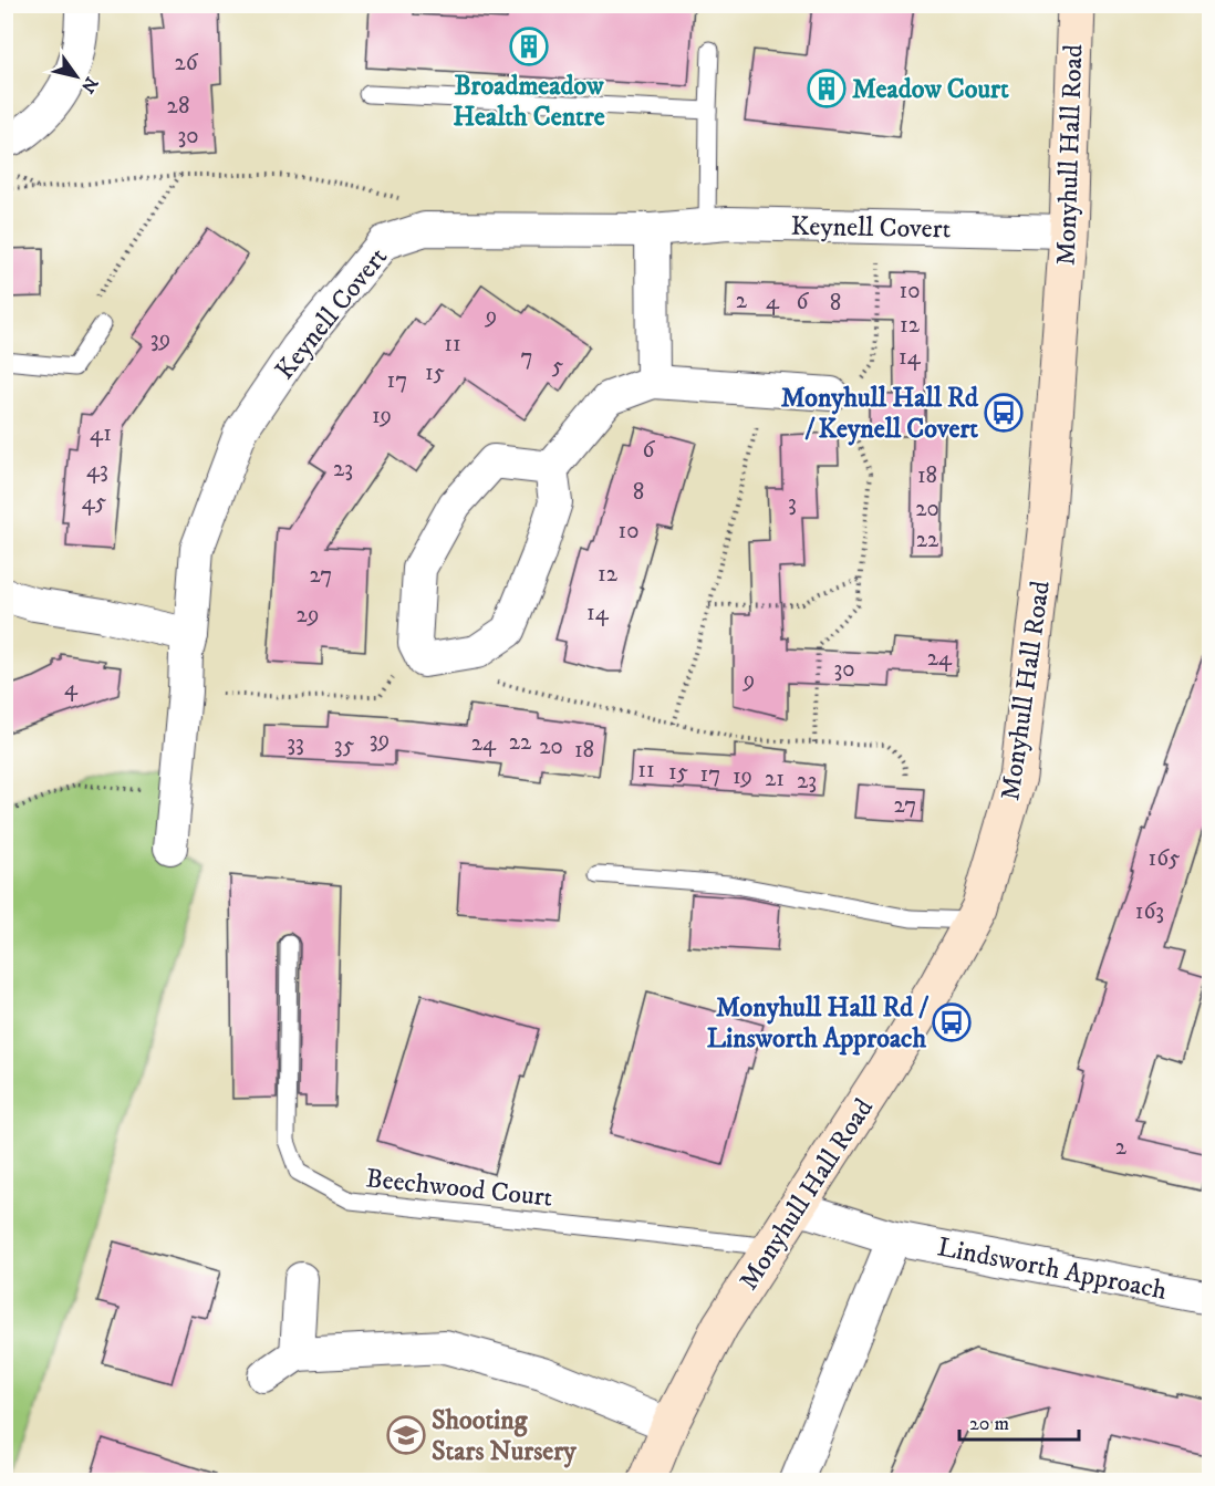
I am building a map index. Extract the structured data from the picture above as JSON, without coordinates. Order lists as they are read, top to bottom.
{
  "streets": {
    "street": ["Monyhull Hall Road", "Keynell Covert", "Lindsworth Approach"],
    "lane": ["Beechwood Court"]
  },
  "crossings": [
    ["Monyhull Hall Road", "Keynell Covert"],
    ["Monyhull Hall Road", "Beechwood Court"],
    ["Monyhull Hall Road", "Lindsworth Approach"]
  ],
  "places": {
    "building": ["Broadmeadow Health Centre", "Meadow Court"],
    "bus stop": ["Monyhull Hall Rd / Keynell Covert", "Monyhull Hall Rd / Linsworth Approach"],
    "school or university": ["Shooting Stars Nursery"]
  },
  "house_numbers": [
    "26",
    "28",
    "30",
    "10",
    "2",
    "4",
    "6",
    "8",
    "9",
    "12",
    "39",
    "11",
    "7",
    "14",
    "5",
    "15",
    "17",
    "19",
    "41",
    "6",
    "23",
    "43",
    "18",
    "8",
    "45",
    "3",
    "20",
    "10",
    "22",
    "12",
    "27",
    "14",
    "29",
    "24",
    "30",
    "9",
    "4",
    "39",
    "22",
    "33",
    "24",
    "35",
    "20",
    "18",
    "11",
    "15",
    "17",
    "19",
    "21",
    "23",
    "27",
    "165",
    "163",
    "2"
  ],
  "scale_bar": "20 m",
  "north": "bottom right"
}
